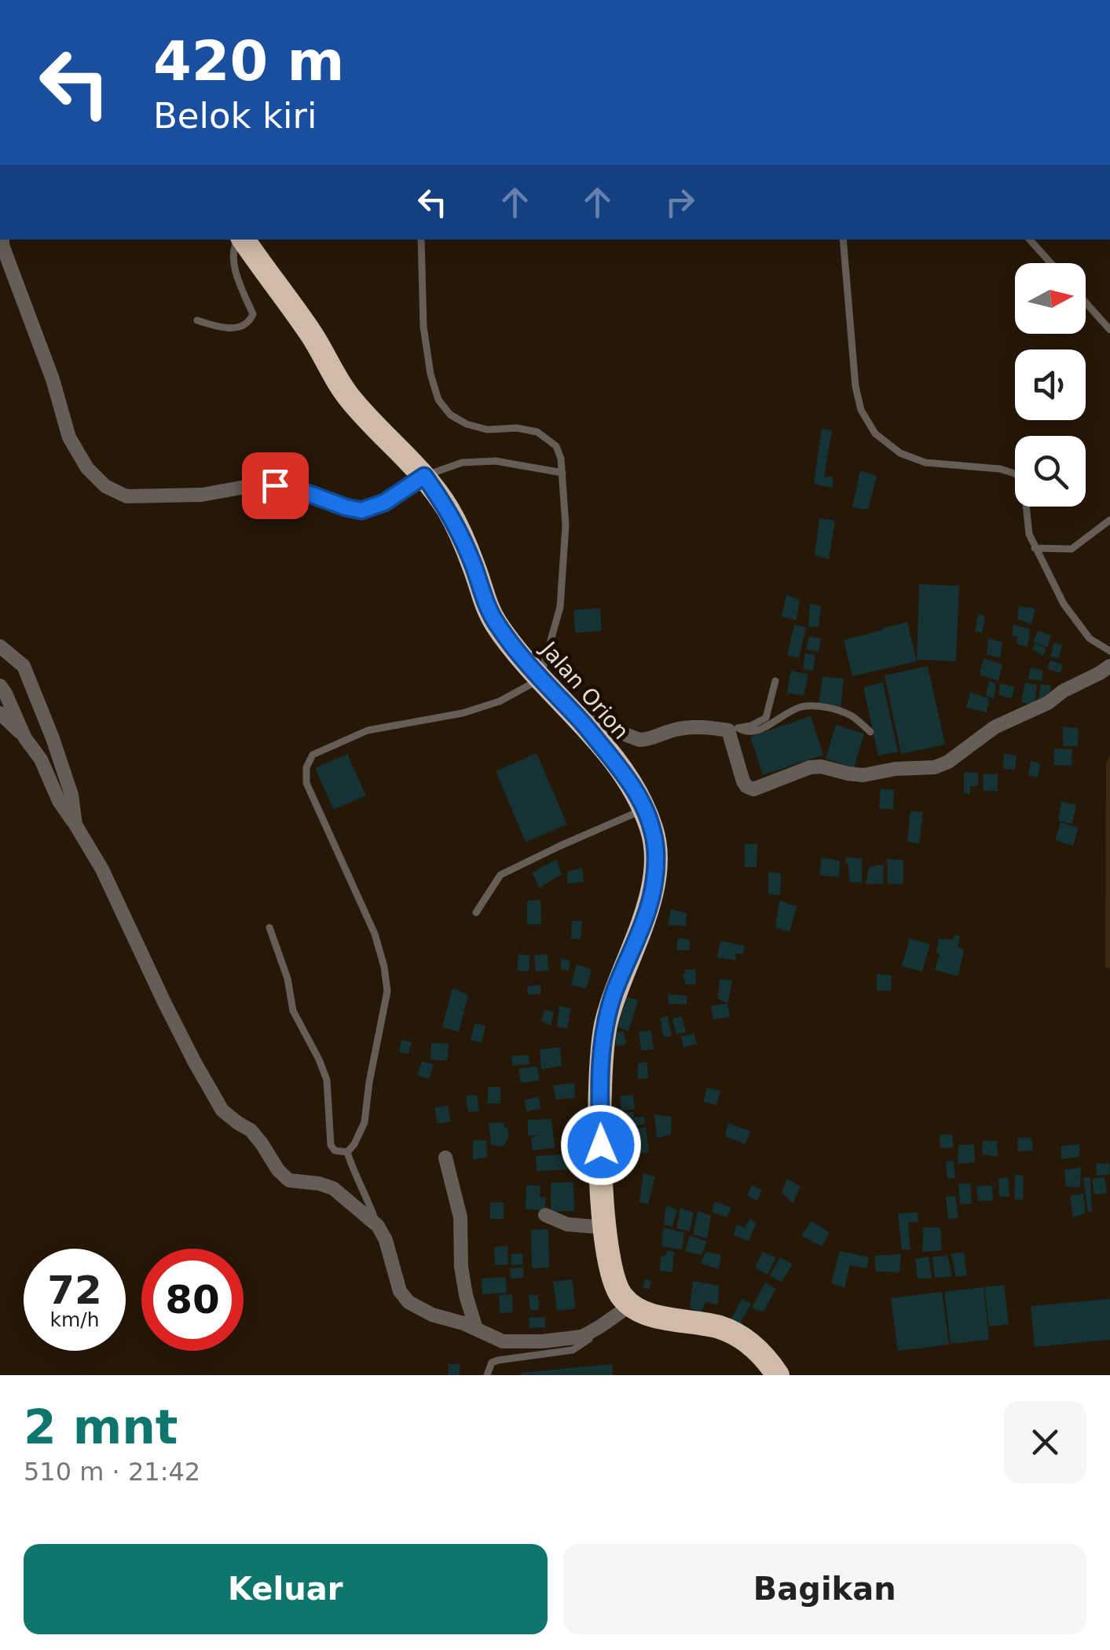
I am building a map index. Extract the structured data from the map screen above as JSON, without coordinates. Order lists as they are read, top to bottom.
{
  "streets": {
    "highway": ["Jalan Orion"]
  },
  "north": "right",
  "page": {
    "turn": ["420 m", "Belok kiri"],
    "speed": "72 km/h",
    "limit": "80",
    "heading": ["2 mnt", "510 m · 21:42"],
    "buttons": ["Keluar", "Bagikan"]
  }
}
